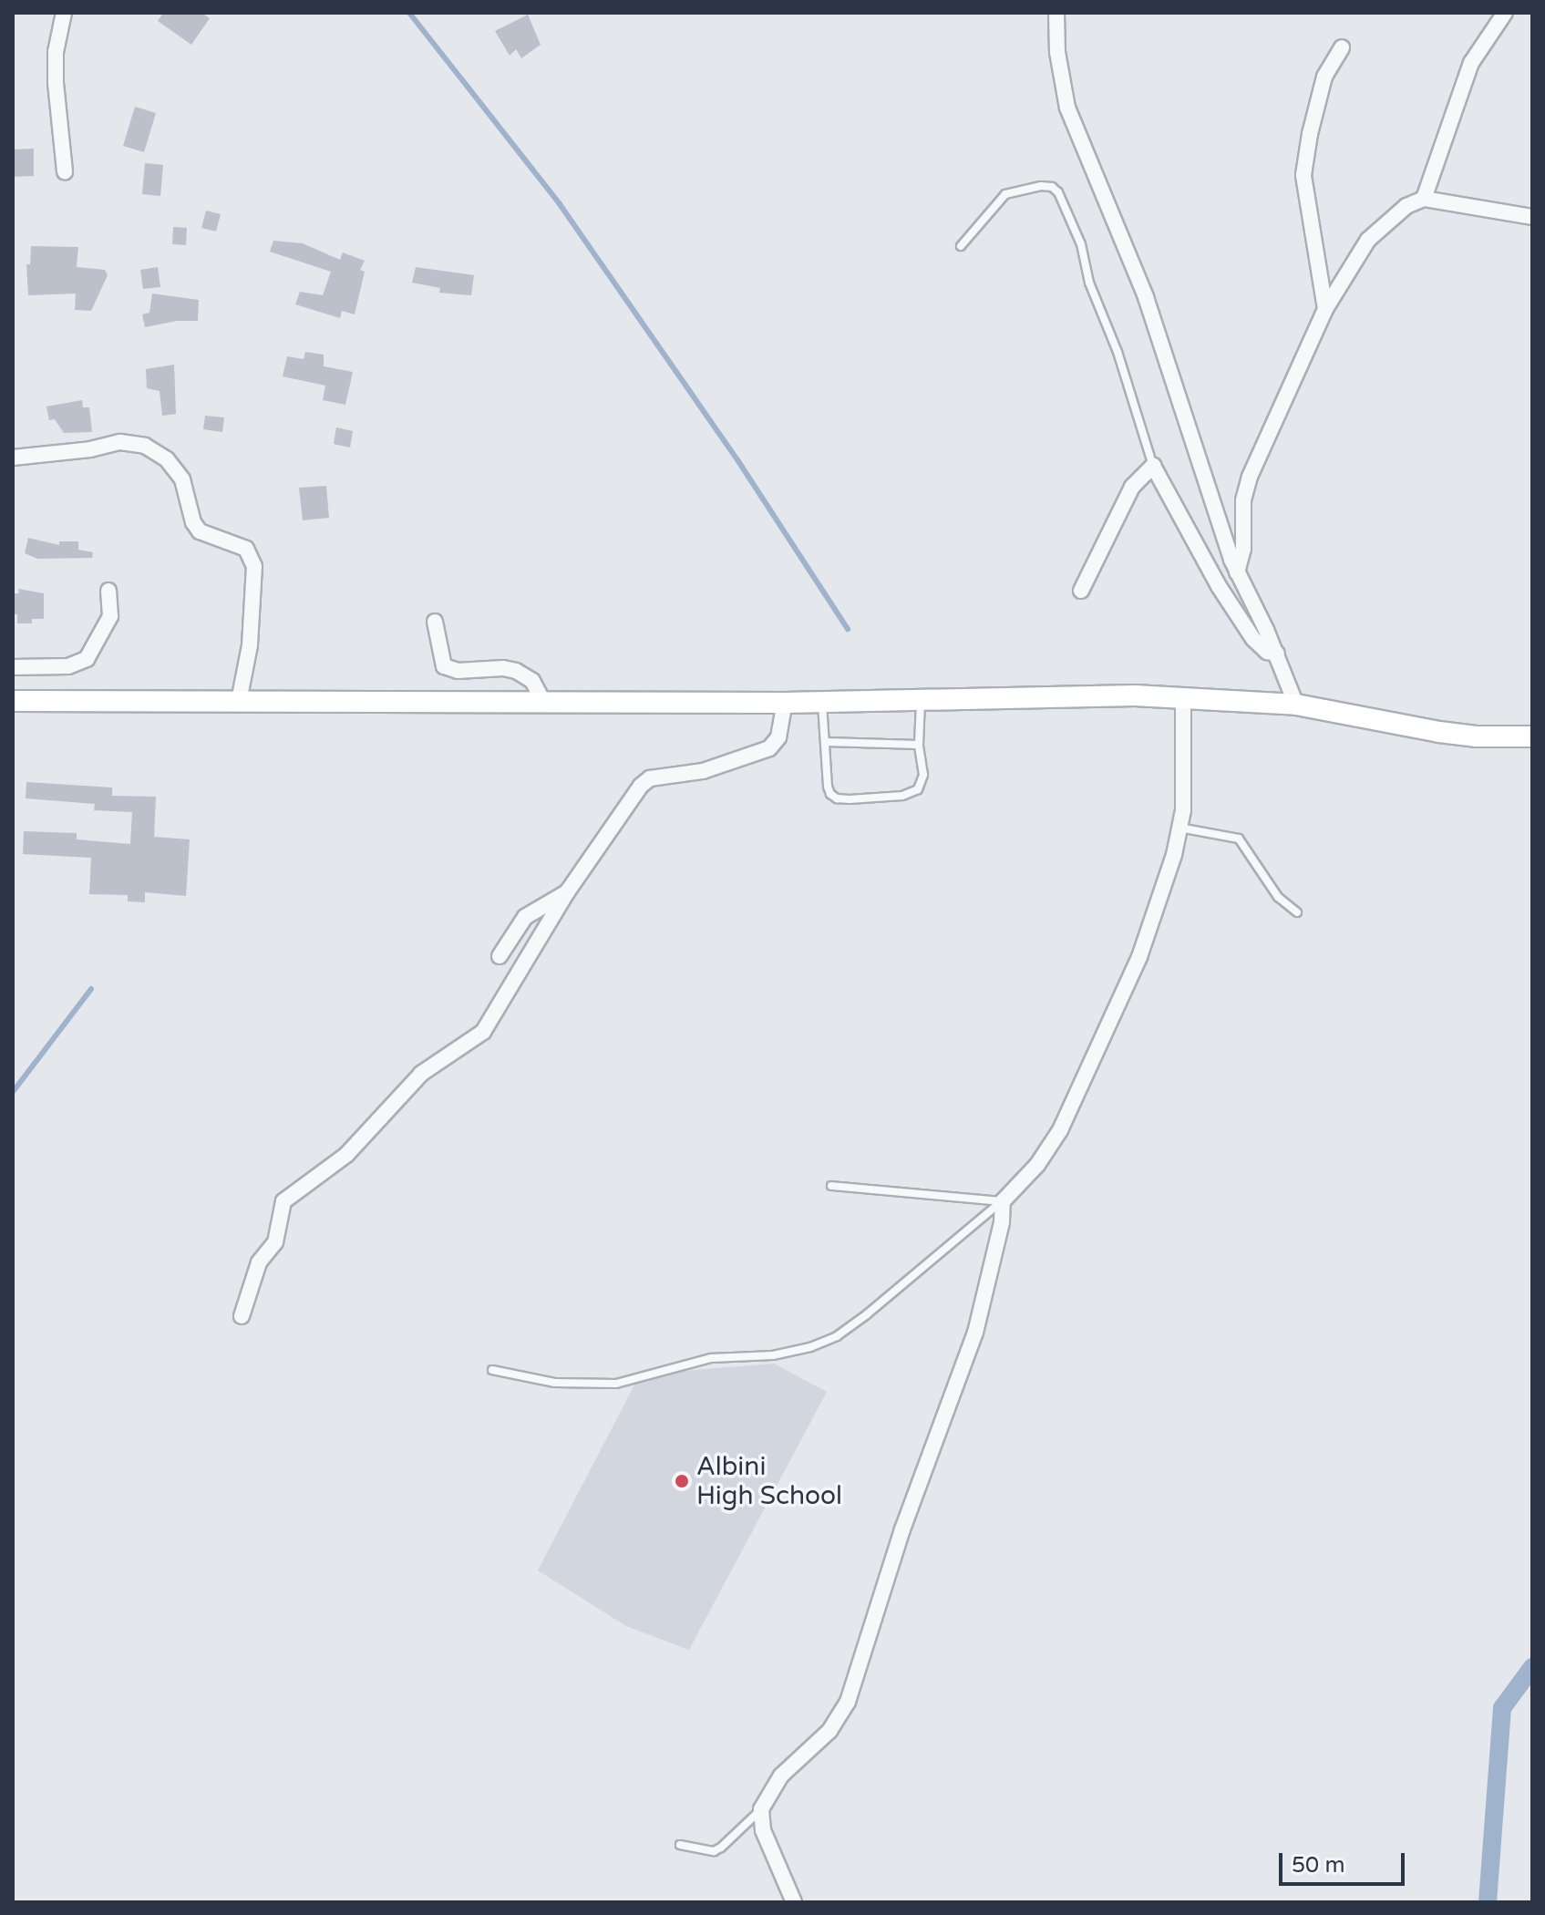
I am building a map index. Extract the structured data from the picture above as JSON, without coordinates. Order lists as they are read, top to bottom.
{
  "places": ["Albini High School"],
  "scale_bar": "50 m"
}
